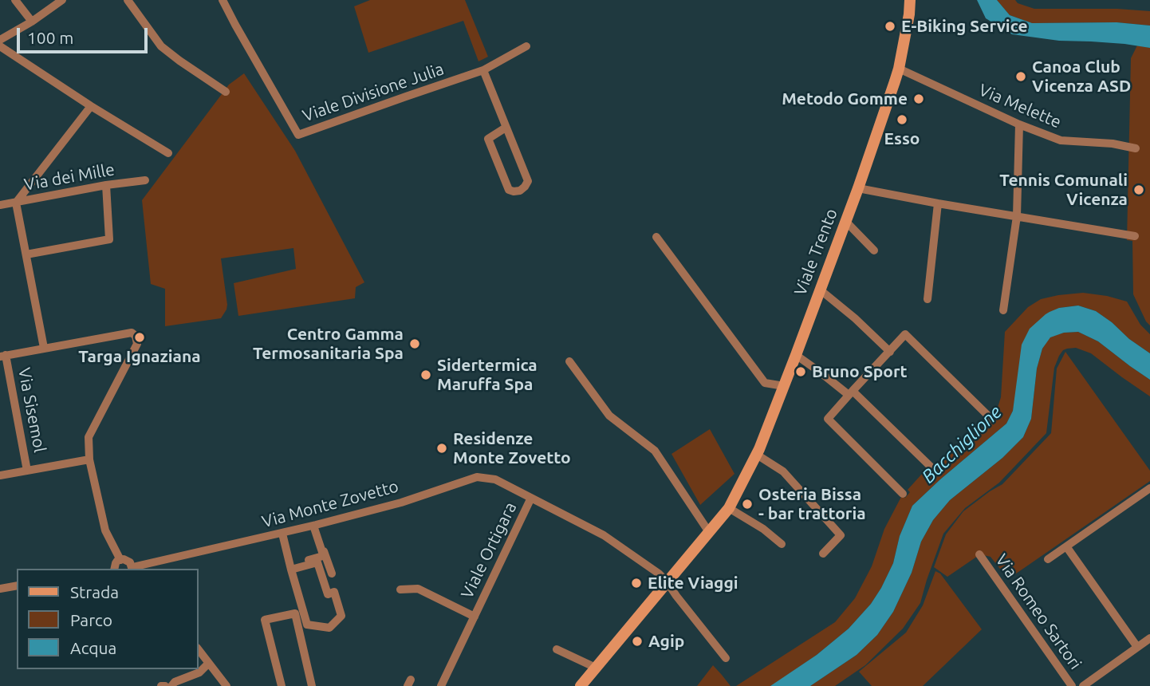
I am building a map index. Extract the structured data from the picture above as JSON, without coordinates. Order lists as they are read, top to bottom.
{
  "streets": {
    "main road": ["Viale Trento"],
    "street": [
      "Viale Divisione Julia",
      "Via Melette",
      "Via dei Mille",
      "Via Sisemol",
      "Via Monte Zovetto",
      "Viale Ortigara",
      "Via Romeo Sartori"
    ]
  },
  "crossings": [
    ["Via Melette", "Viale Trento"],
    ["Viale Trento", "Via Monte Zovetto"],
    ["Via Monte Zovetto", "Viale Ortigara"]
  ],
  "water": ["Bacchiglione"],
  "places": [
    "E-Biking Service",
    "Canoa Club Vicenza ASD",
    "Metodo Gomme",
    "Esso",
    "Tennis Comunali Vicenza",
    "Targa Ignaziana",
    "Centro Gamma Termosanitaria Spa",
    "Bruno Sport",
    "Sidertermica Maruffa Spa",
    "Residenze Monte Zovetto",
    "Osteria Bissa - bar trattoria",
    "Elite Viaggi",
    "Agip"
  ],
  "legend": ["Strada", "Parco", "Acqua"],
  "scale_bar": "100 m"
}
